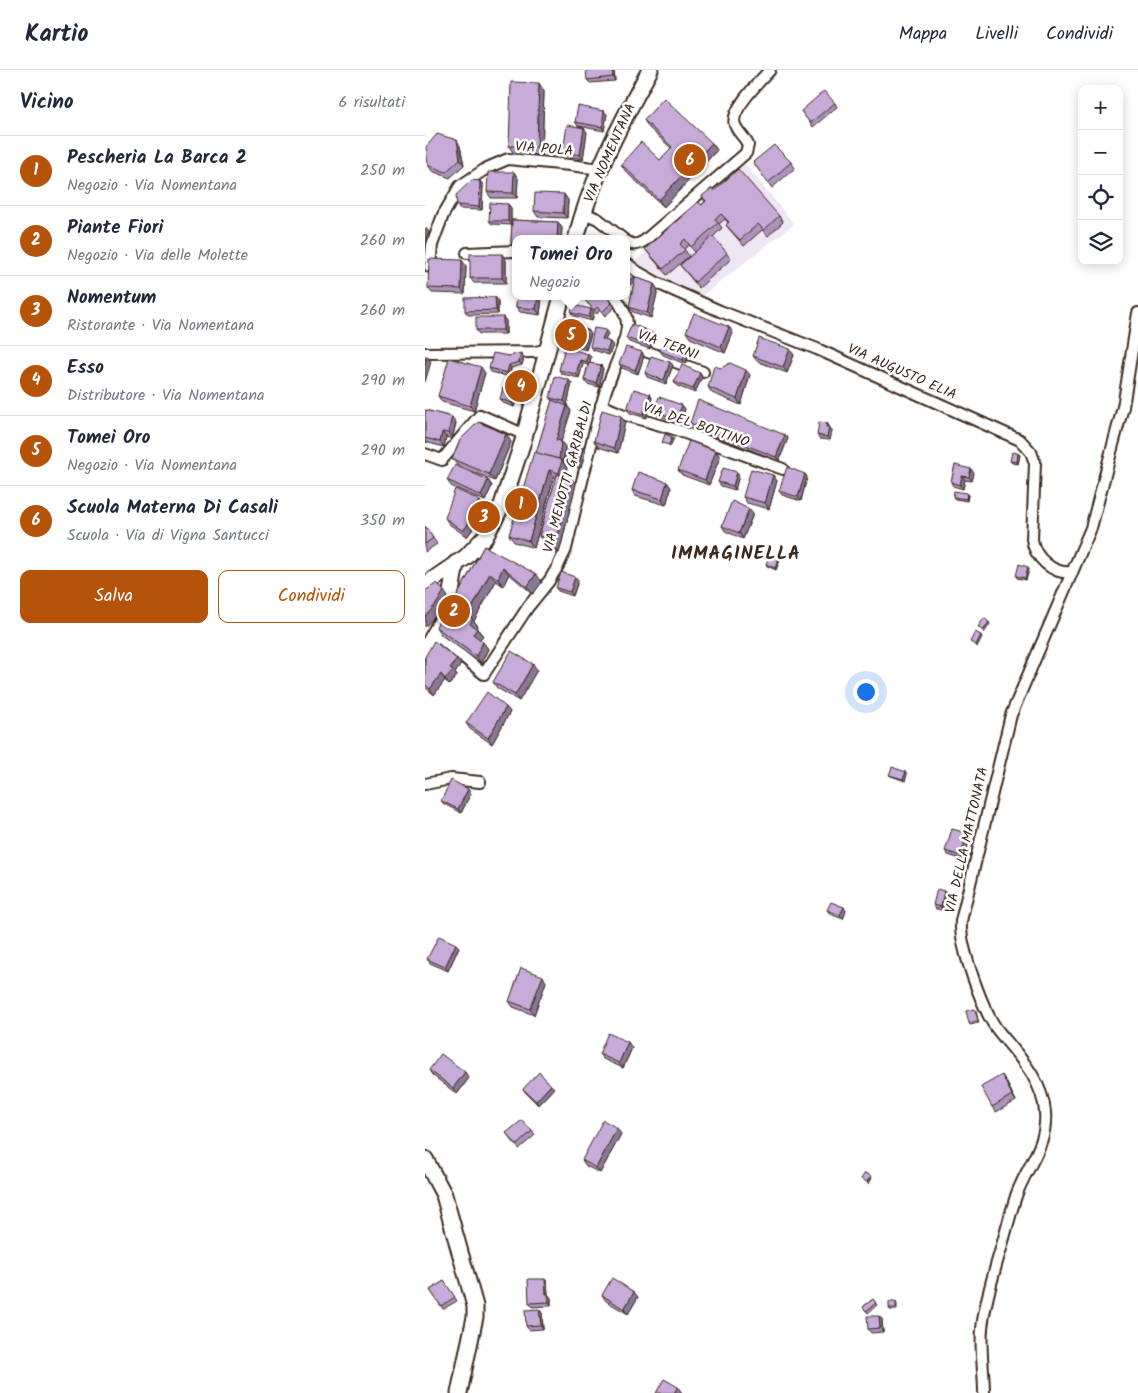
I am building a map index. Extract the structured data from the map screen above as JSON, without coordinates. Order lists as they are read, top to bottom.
{
  "streets": {
    "main road": ["VIA NOMENTANA"],
    "street": [
      "VIA POLA",
      "VIA TERNI",
      "VIA AUGUSTO ELIA",
      "VIA DEL BOTTINO",
      "VIA MENOTTI GARIBALDI",
      "VIA DELLA MATTONATA"
    ]
  },
  "crossings": [
    ["VIA POLA", "VIA NOMENTANA"],
    ["VIA TERNI", "VIA MENOTTI GARIBALDI"],
    ["VIA AUGUSTO ELIA", "VIA DELLA MATTONATA"],
    ["VIA DEL BOTTINO", "VIA MENOTTI GARIBALDI"]
  ],
  "districts": ["IMMAGINELLA"],
  "page": {
    "header": "Kartio",
    "nav": ["Mappa", "Livelli", "Condividi"],
    "heading": ["Vicino", "6 risultati"],
    "map_buttons": ["+", "−"],
    "list": [
      {
        "mark": "1",
        "name": "Pescheria La Barca 2",
        "note": "Negozio · Via Nomentana",
        "value": "250 m"
      },
      {
        "mark": "2",
        "name": "Piante Fiori",
        "note": "Negozio · Via delle Molette",
        "value": "260 m"
      },
      {
        "mark": "3",
        "name": "Nomentum",
        "note": "Ristorante · Via Nomentana",
        "value": "260 m"
      },
      {
        "mark": "4",
        "name": "Esso",
        "note": "Distributore · Via Nomentana",
        "value": "290 m"
      },
      {
        "mark": "5",
        "name": "Tomei Oro",
        "note": "Negozio · Via Nomentana",
        "value": "290 m"
      },
      {
        "mark": "6",
        "name": "Scuola Materna Di Casali",
        "note": "Scuola · Via di Vigna Santucci",
        "value": "350 m"
      }
    ],
    "pins": [
      "6",
      "5",
      "4",
      "1",
      "3",
      "2"
    ],
    "popup": ["Tomei Oro", "Negozio"],
    "buttons": ["Salva", "Condividi"]
  }
}
